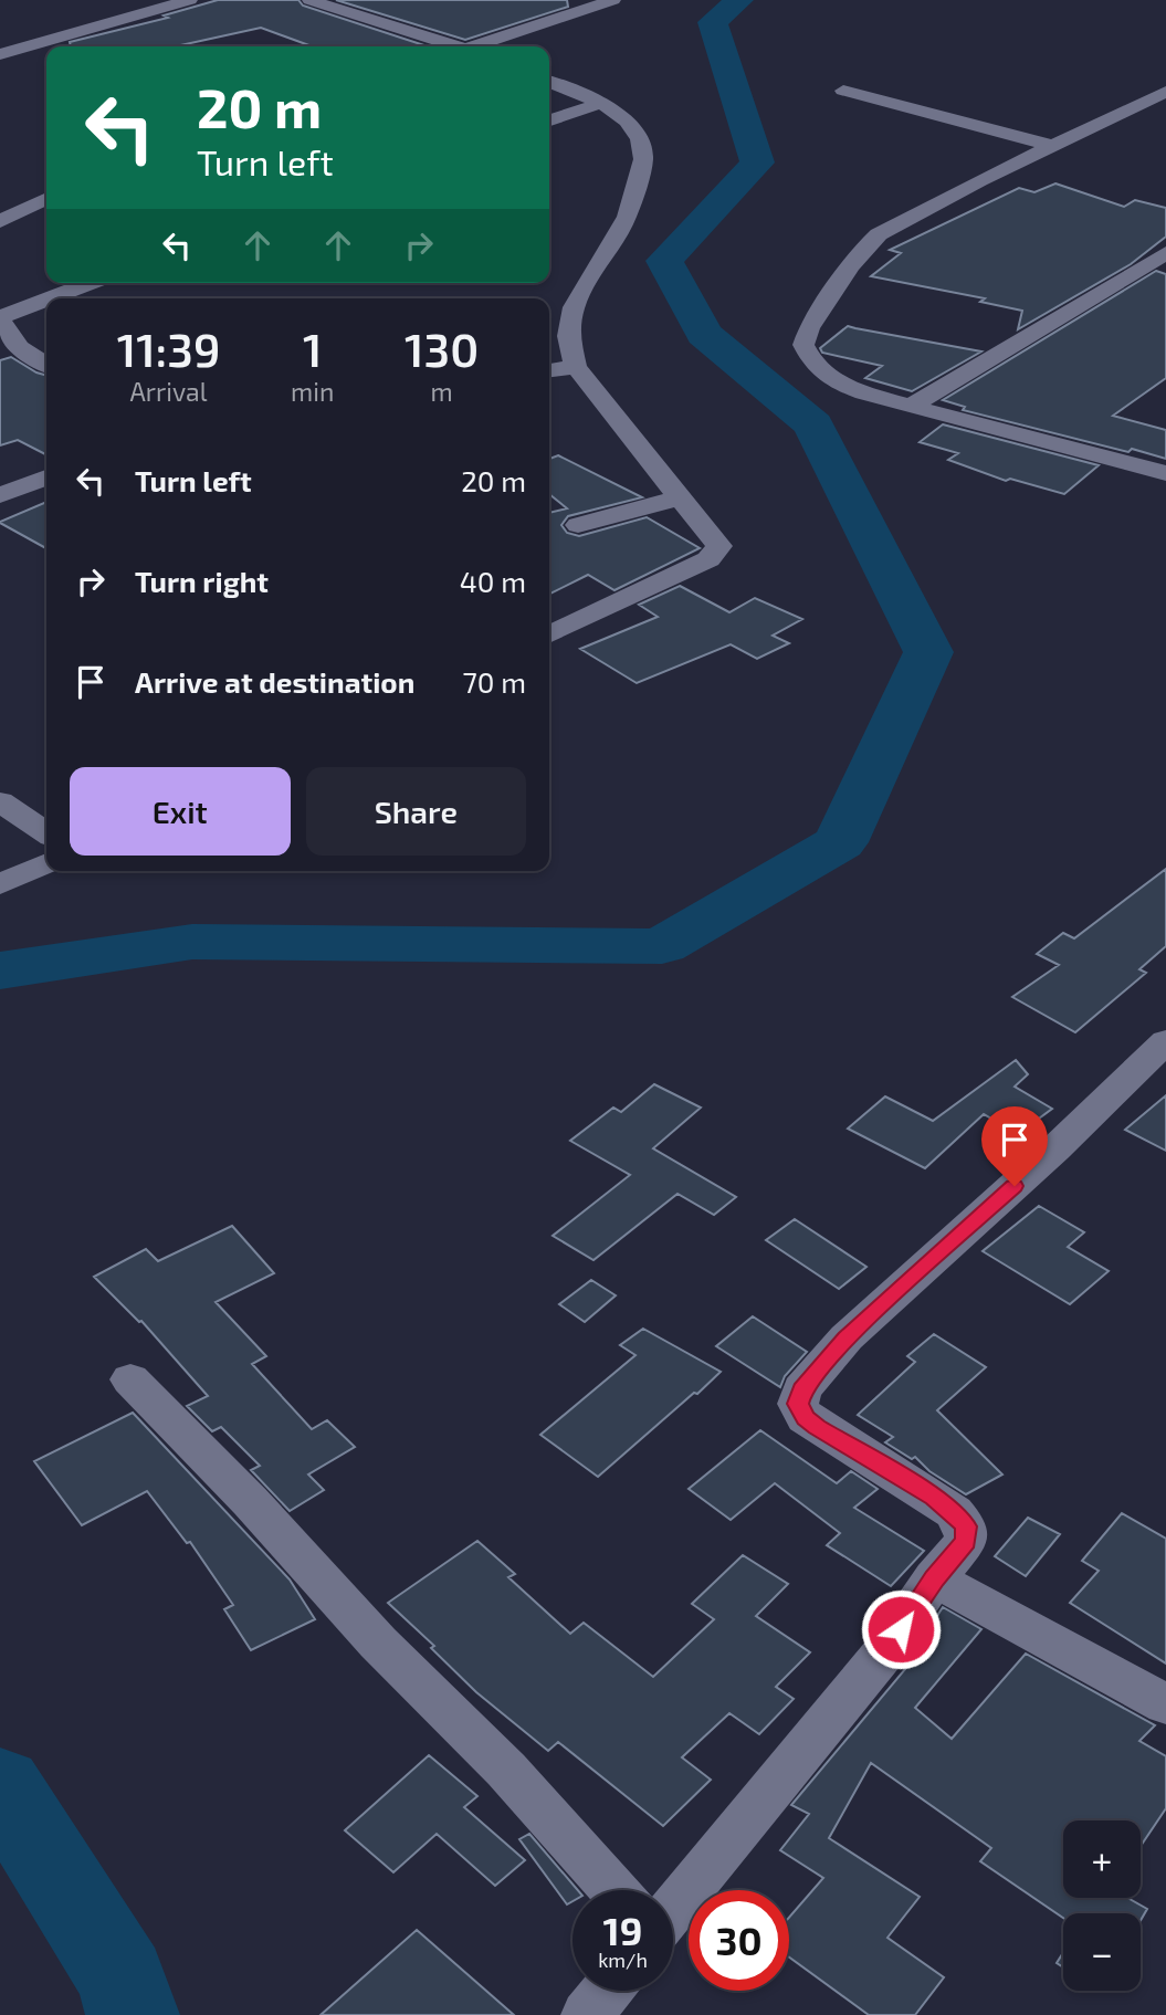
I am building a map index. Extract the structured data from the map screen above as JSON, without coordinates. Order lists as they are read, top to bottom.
{
  "page": {
    "turn": ["20 m", "Turn left"],
    "eta": [
      "11:39",
      "Arrival",
      "1",
      "min",
      "130",
      "m"
    ],
    "list": [
      {
        "name": "Turn left",
        "value": "20 m"
      },
      {
        "name": "Turn right",
        "value": "40 m"
      },
      {
        "name": "Arrive at destination",
        "value": "70 m"
      }
    ],
    "buttons": ["Exit", "Share"],
    "map_buttons": ["+", "−"],
    "speed": "19 km/h",
    "limit": "30"
  }
}
